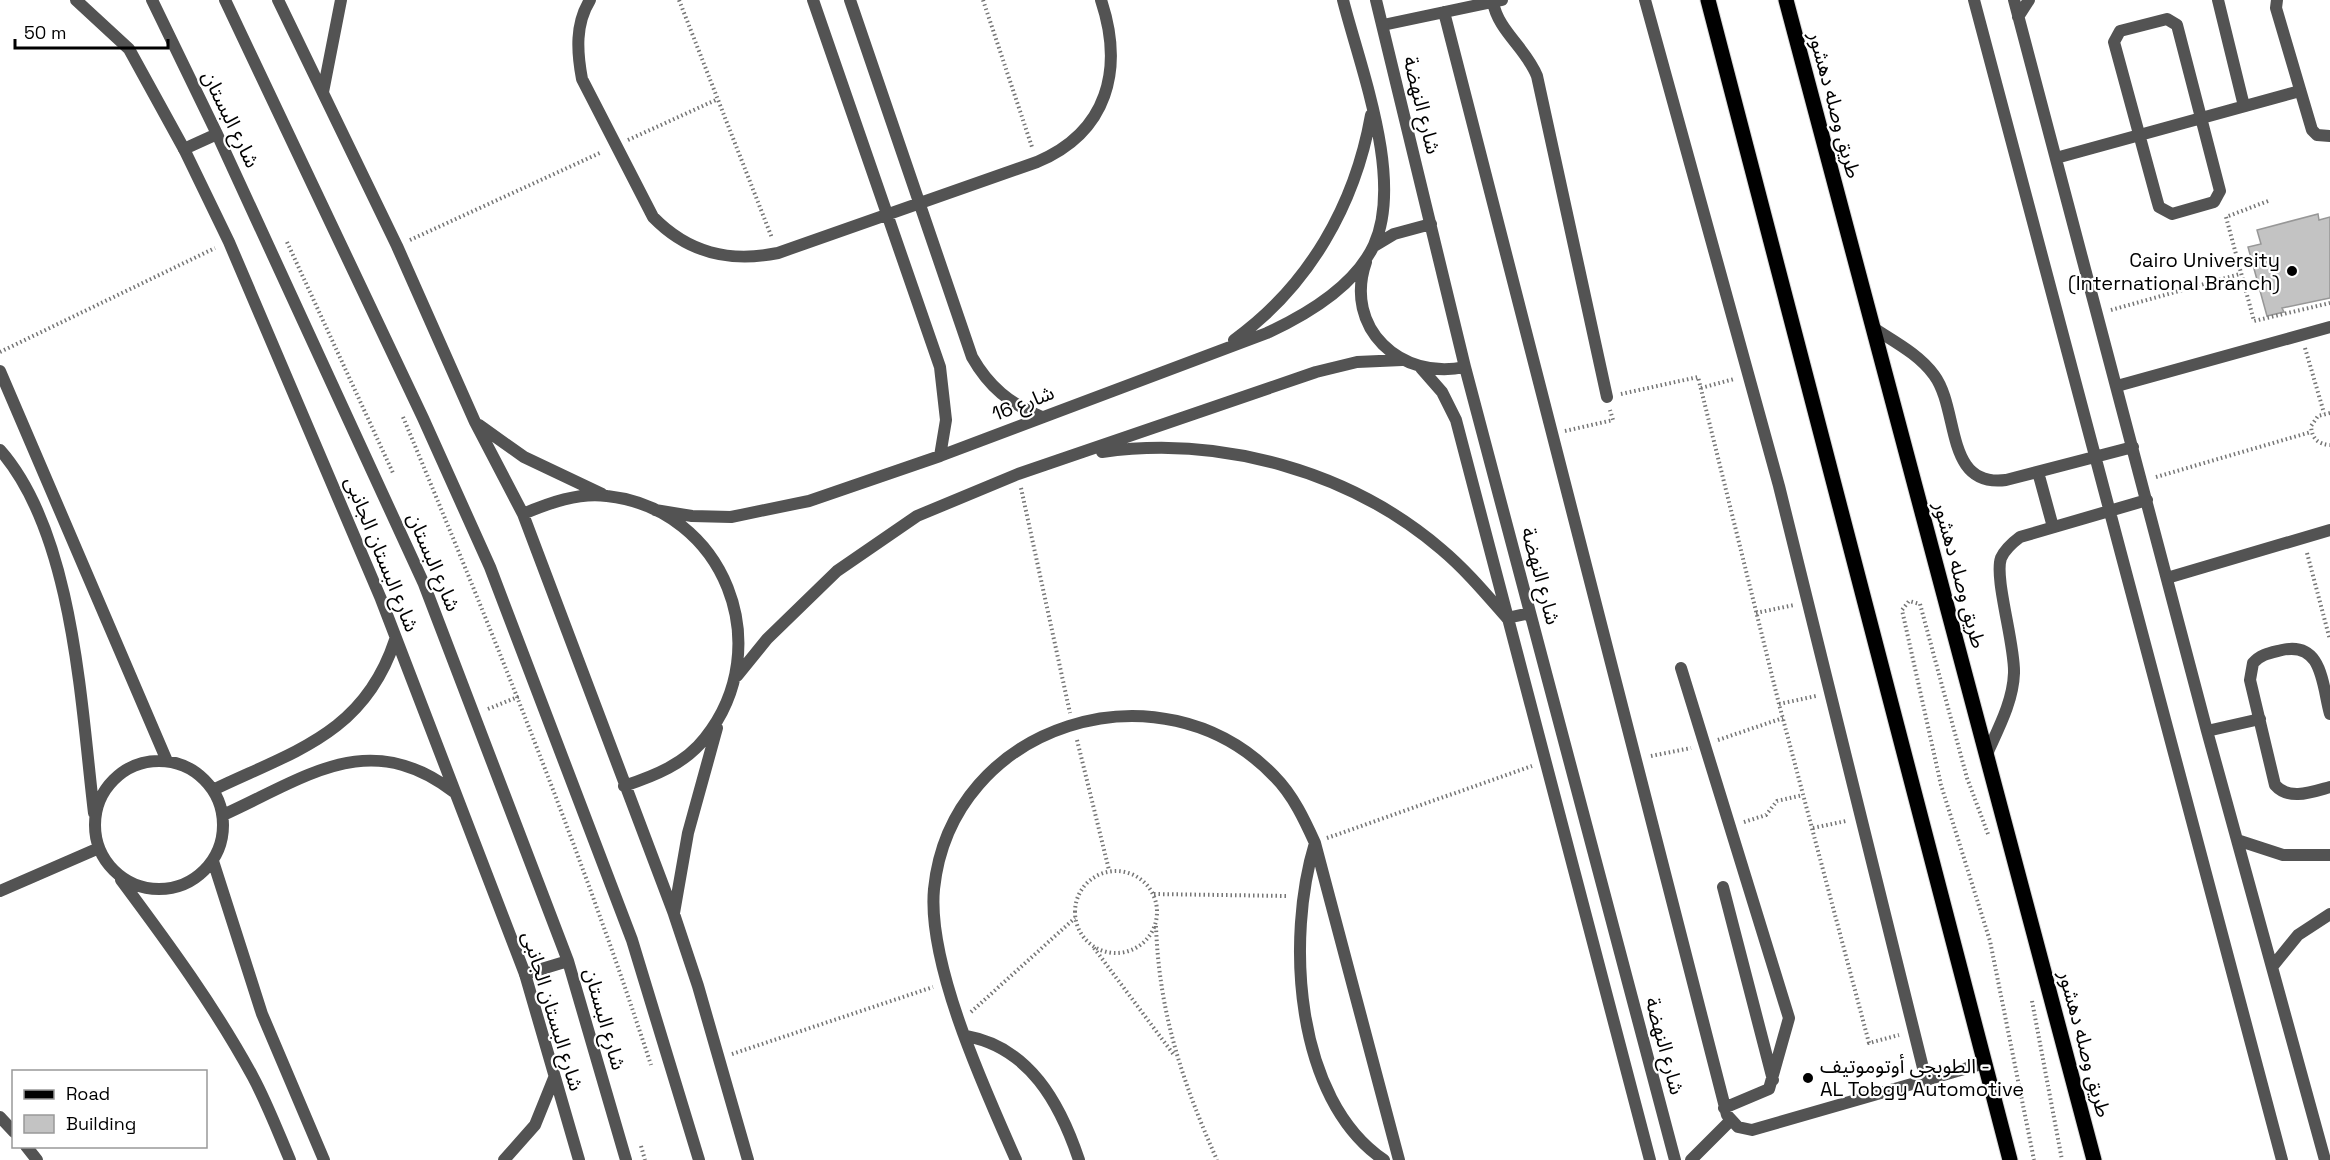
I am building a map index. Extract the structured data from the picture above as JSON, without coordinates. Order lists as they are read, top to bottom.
{
  "streets": {
    "main road": ["طريق وصله دهشور"],
    "street": [
      "شارع النهضة",
      "شارع البستان",
      "شارع 16",
      "شارع البستان الجانبى"
    ]
  },
  "places": ["Cairo University (International Branch)", "الطوبجى أوتوموتيف - AL Tobgy Automotive"],
  "legend": ["Road", "Building"],
  "scale_bar": "50 m"
}
